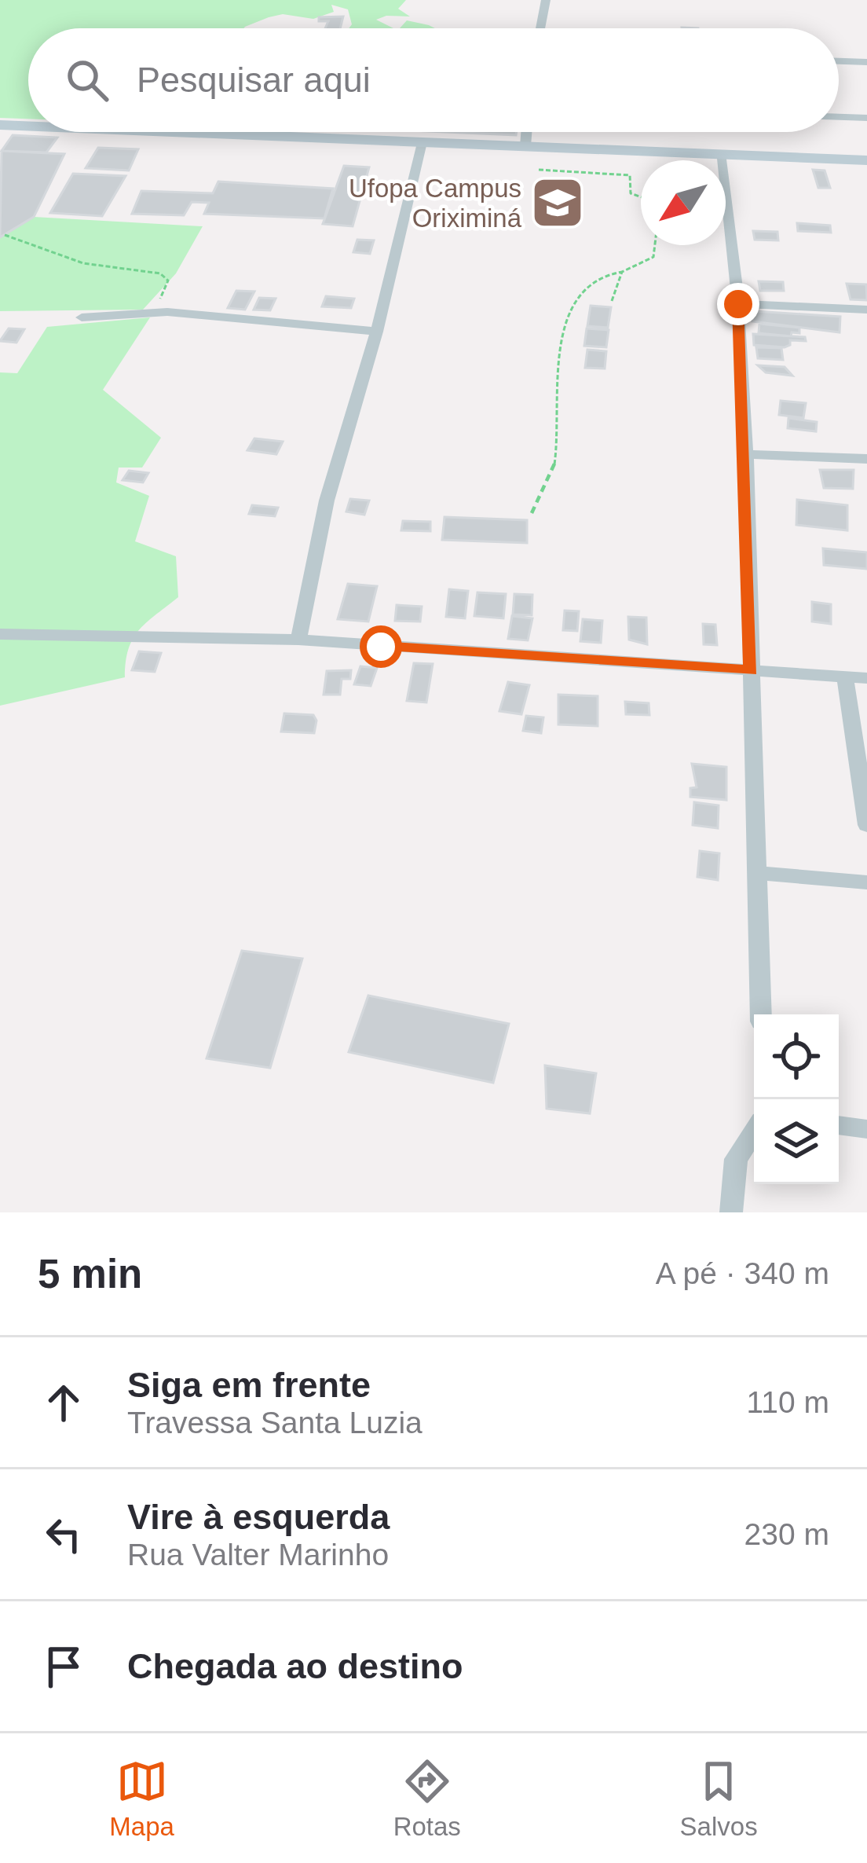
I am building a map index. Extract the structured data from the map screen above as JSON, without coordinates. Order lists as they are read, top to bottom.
{
  "places": {
    "school or university": ["Ufopa Campus Oriximiná"]
  },
  "north": "bottom left",
  "page": {
    "search": "Pesquisar aqui",
    "heading": ["5 min", "A pé · 340 m"],
    "list": [
      ["Siga em frente", "Travessa Santa Luzia", "110 m"],
      ["Vire à esquerda", "Rua Valter Marinho", "230 m"],
      "Chegada ao destino"
    ],
    "nav": ["Mapa", "Rotas", "Salvos"]
  }
}
